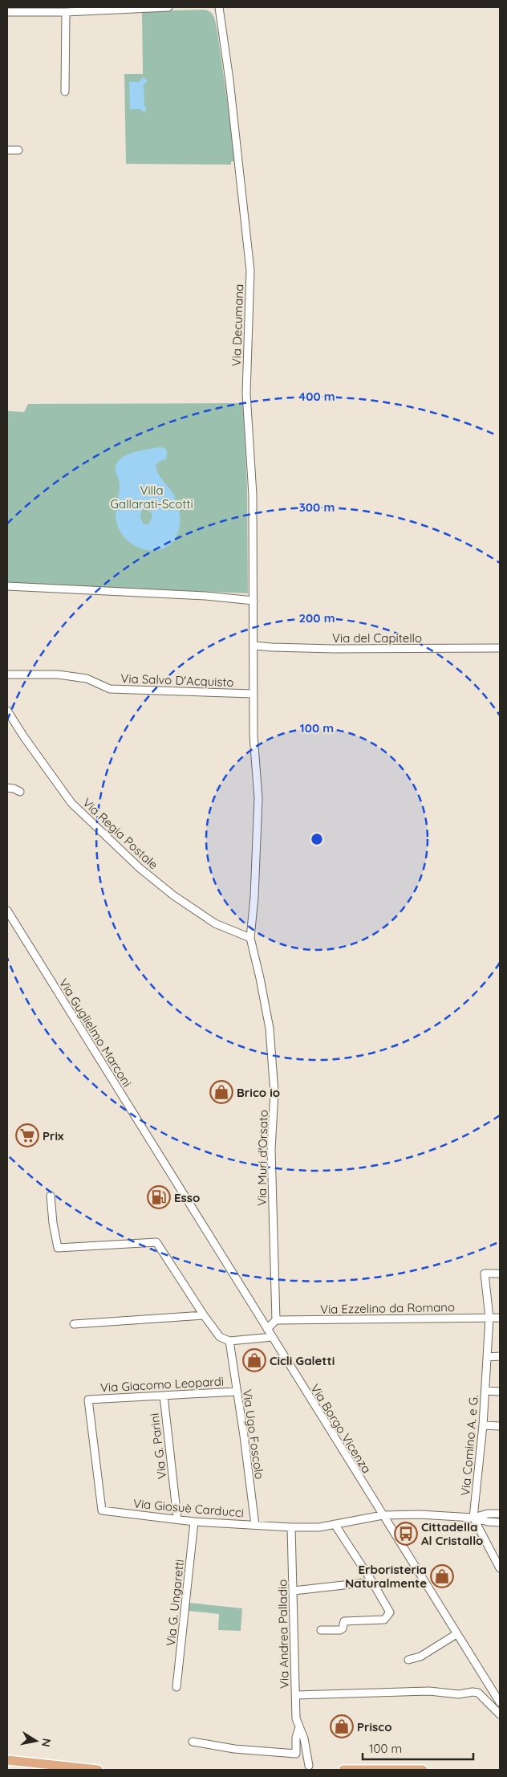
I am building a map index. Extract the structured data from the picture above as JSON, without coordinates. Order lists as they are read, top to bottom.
{
  "streets": {
    "street": [
      "Via Decumana",
      "Via del Capitello",
      "Via Salvo D'Acquisto",
      "Via Regia Postale",
      "Via Guglielmo Marconi",
      "Via Muri d'Orsato",
      "Via Ezzelino da Romano",
      "Via Giacomo Leopardi",
      "Via Borgo Vicenza",
      "Via Ugo Foscolo",
      "Via Comino A. e G.",
      "Via G. Parini",
      "Via Giosuè Carducci",
      "Via G. Ungaretti",
      "Via Andrea Palladio"
    ]
  },
  "crossings": [
    ["Via Decumana", "Via del Capitello"],
    ["Via Decumana", "Via Salvo D'Acquisto"],
    ["Via Decumana", "Via Muri d'Orsato"],
    ["Via Salvo D'Acquisto", "Via Muri d'Orsato"],
    ["Via Regia Postale", "Via Muri d'Orsato"],
    ["Via Guglielmo Marconi", "Via Borgo Vicenza"],
    ["Via Muri d'Orsato", "Via Ezzelino da Romano"],
    ["Via Ezzelino da Romano", "Via Comino A. e G."],
    ["Via Giacomo Leopardi", "Via Ugo Foscolo"],
    ["Via Giacomo Leopardi", "Via G. Parini"],
    ["Via Giacomo Leopardi", "Via Giosuè Carducci"],
    ["Via Borgo Vicenza", "Via Giosuè Carducci"],
    ["Via Ugo Foscolo", "Via Giosuè Carducci"],
    ["Via Comino A. e G.", "Via Giosuè Carducci"],
    ["Via G. Parini", "Via Giosuè Carducci"],
    ["Via Giosuè Carducci", "Via G. Ungaretti"],
    ["Via Giosuè Carducci", "Via Andrea Palladio"]
  ],
  "parks": ["Villa Gallarati-Scotti"],
  "places": {
    "shop": [
      "Brico io",
      "Cicli Galetti",
      "Erboristeria Naturalmente",
      "Prisco"
    ],
    "supermarket": ["Prix"],
    "fuel station": ["Esso"],
    "bus stop": ["Cittadella Al Cristallo"]
  },
  "scale_bar": "100 m",
  "north": "right",
  "rings": [
    "400 m",
    "300 m",
    "200 m",
    "100 m"
  ]
}
